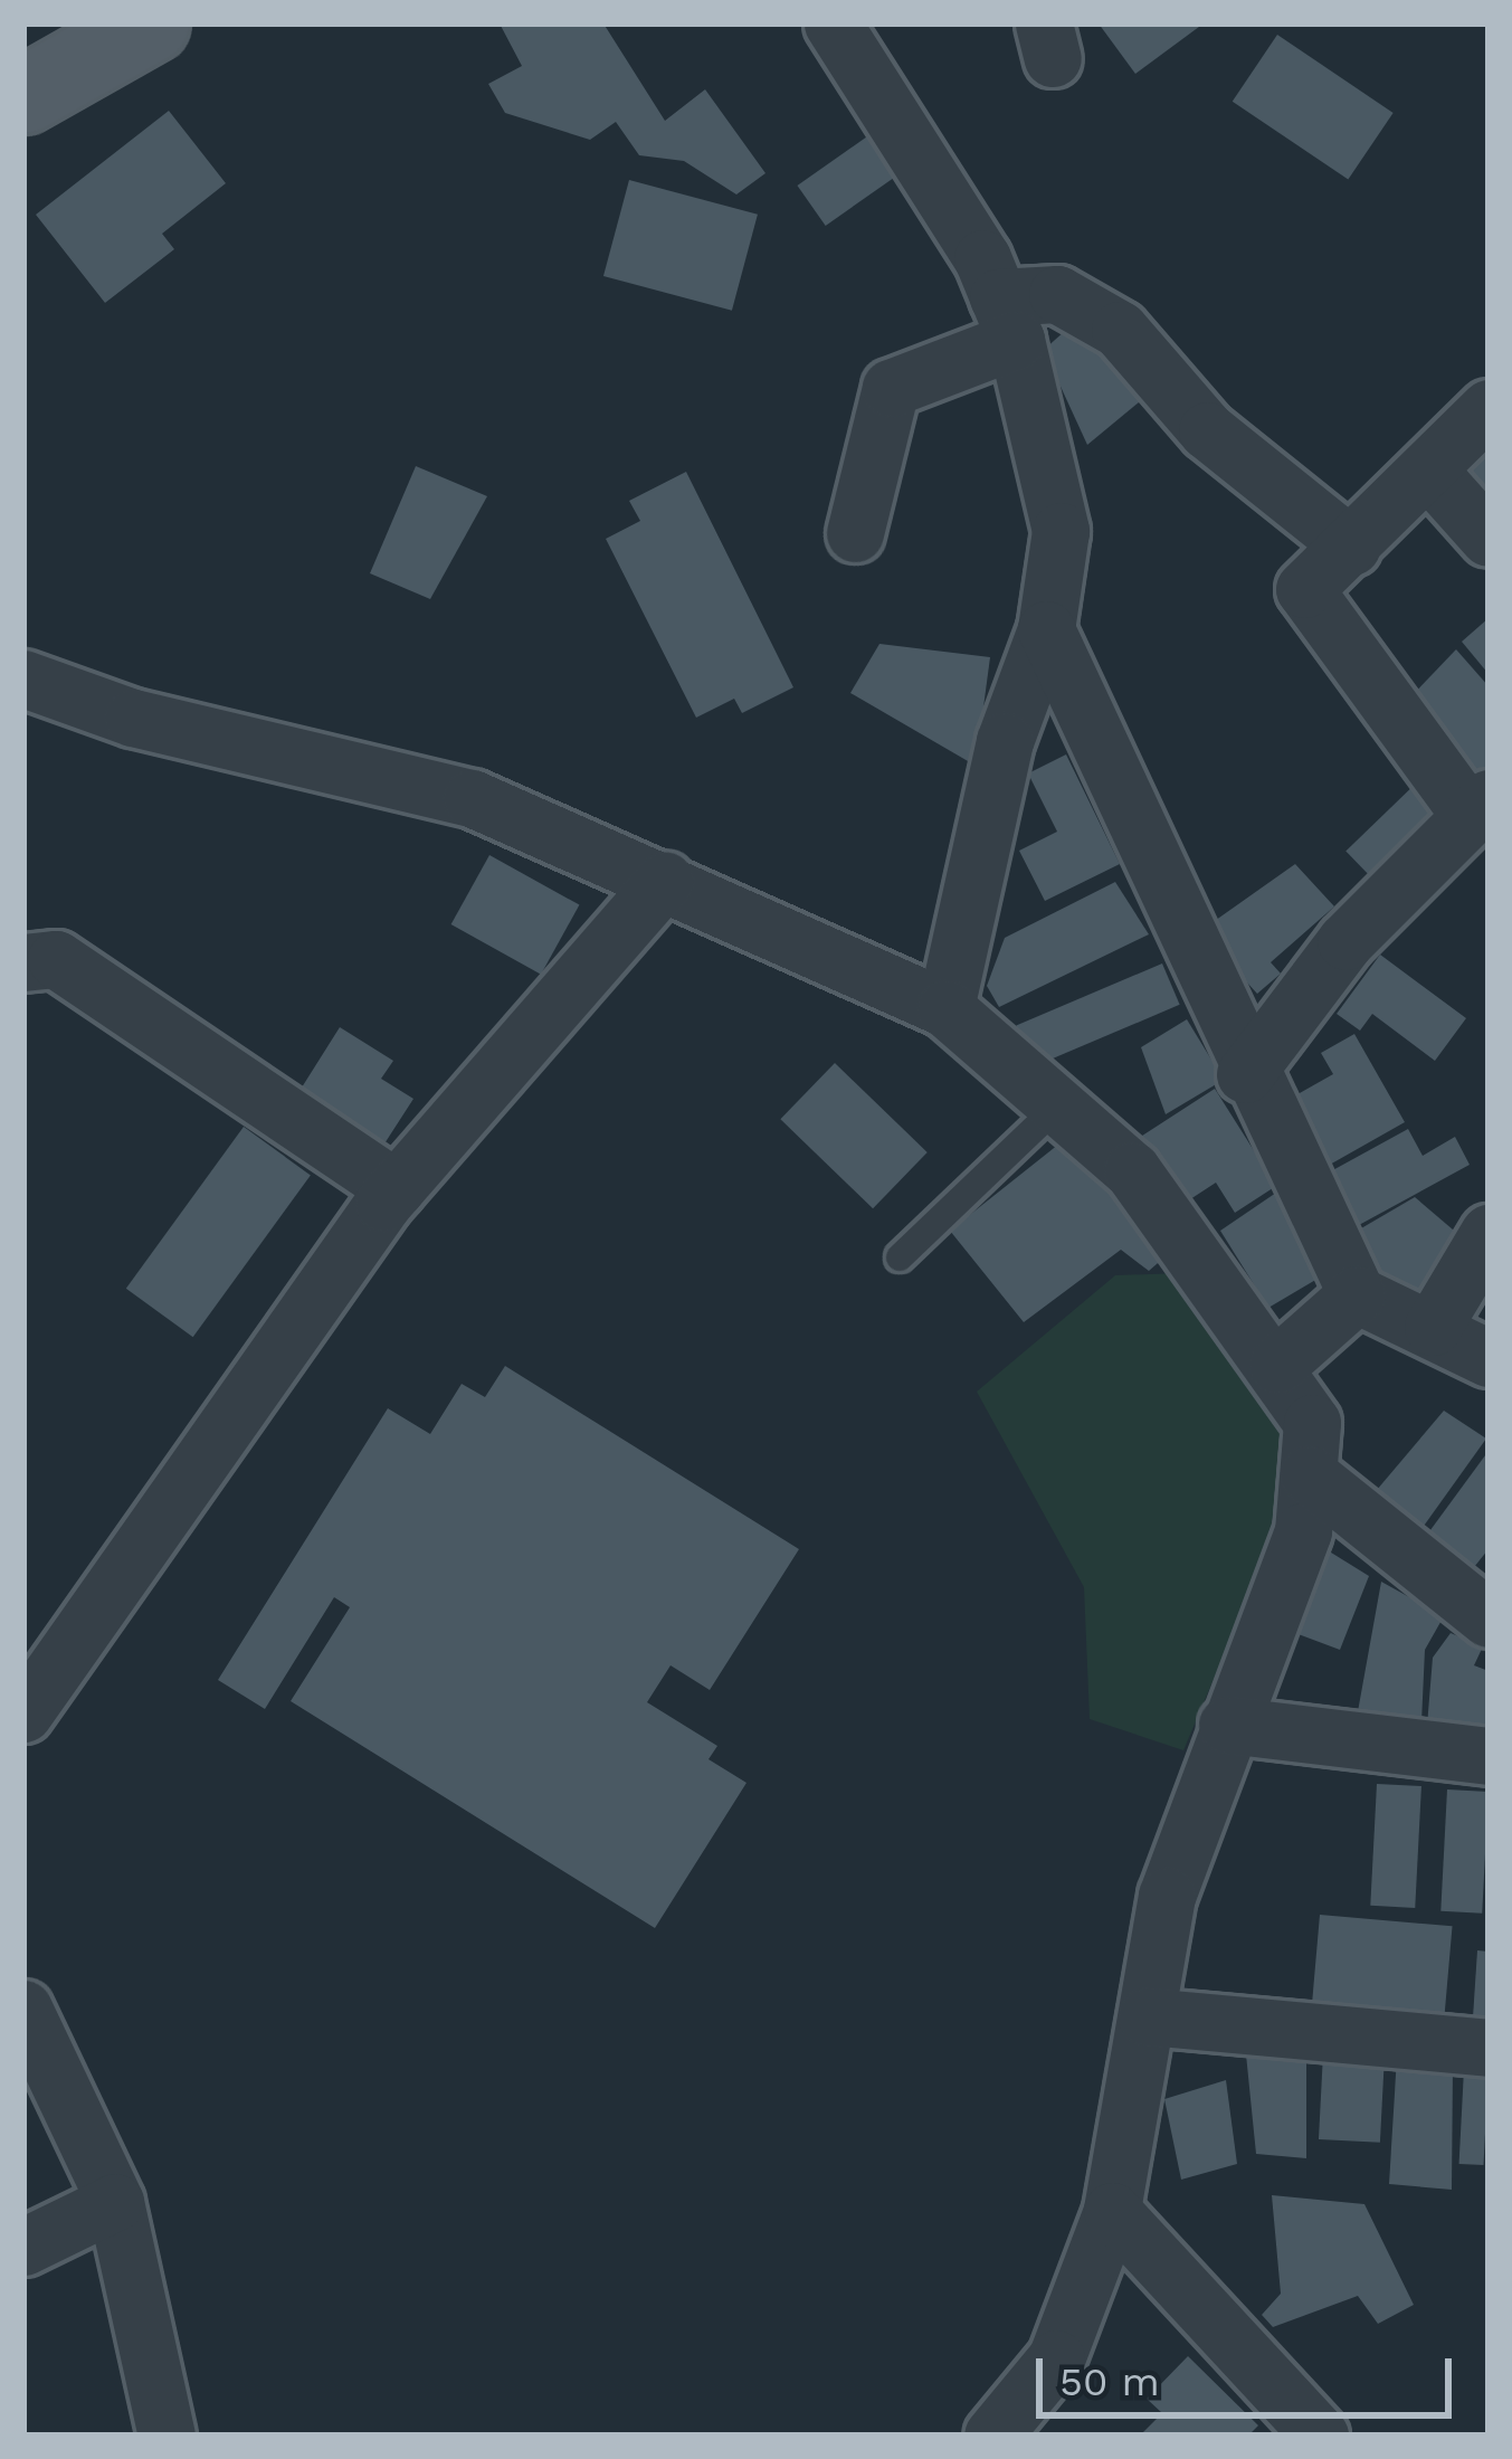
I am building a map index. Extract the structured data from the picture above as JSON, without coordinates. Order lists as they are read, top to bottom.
{
  "scale_bar": "50 m"
}
